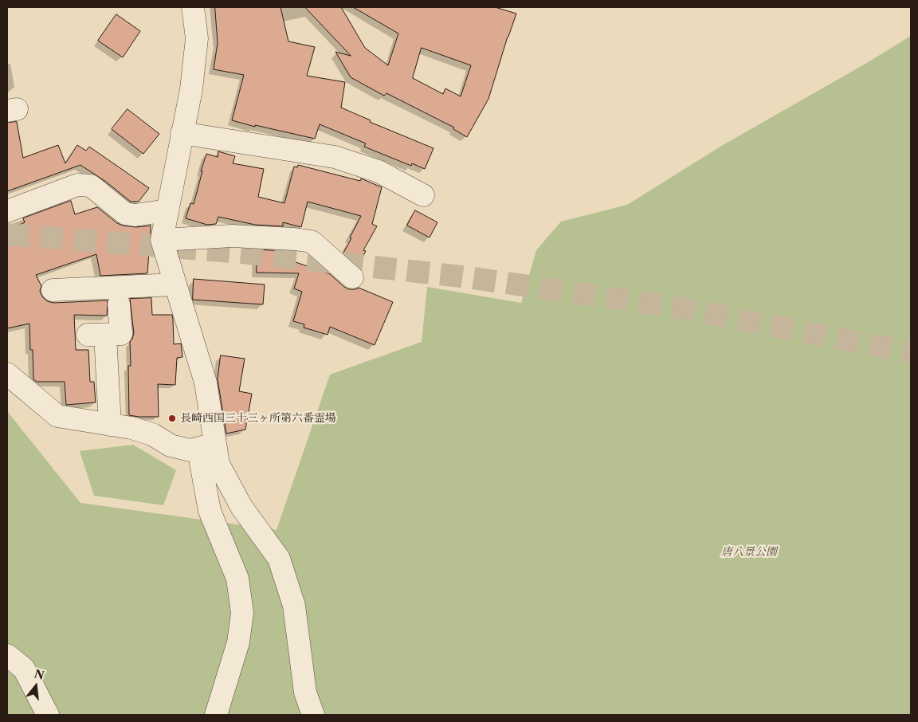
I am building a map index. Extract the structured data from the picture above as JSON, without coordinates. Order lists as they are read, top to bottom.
{
  "parks": ["唐八景公園"],
  "places": ["長崎西国三十三ヶ所第六番霊場"],
  "north": "top"
}
